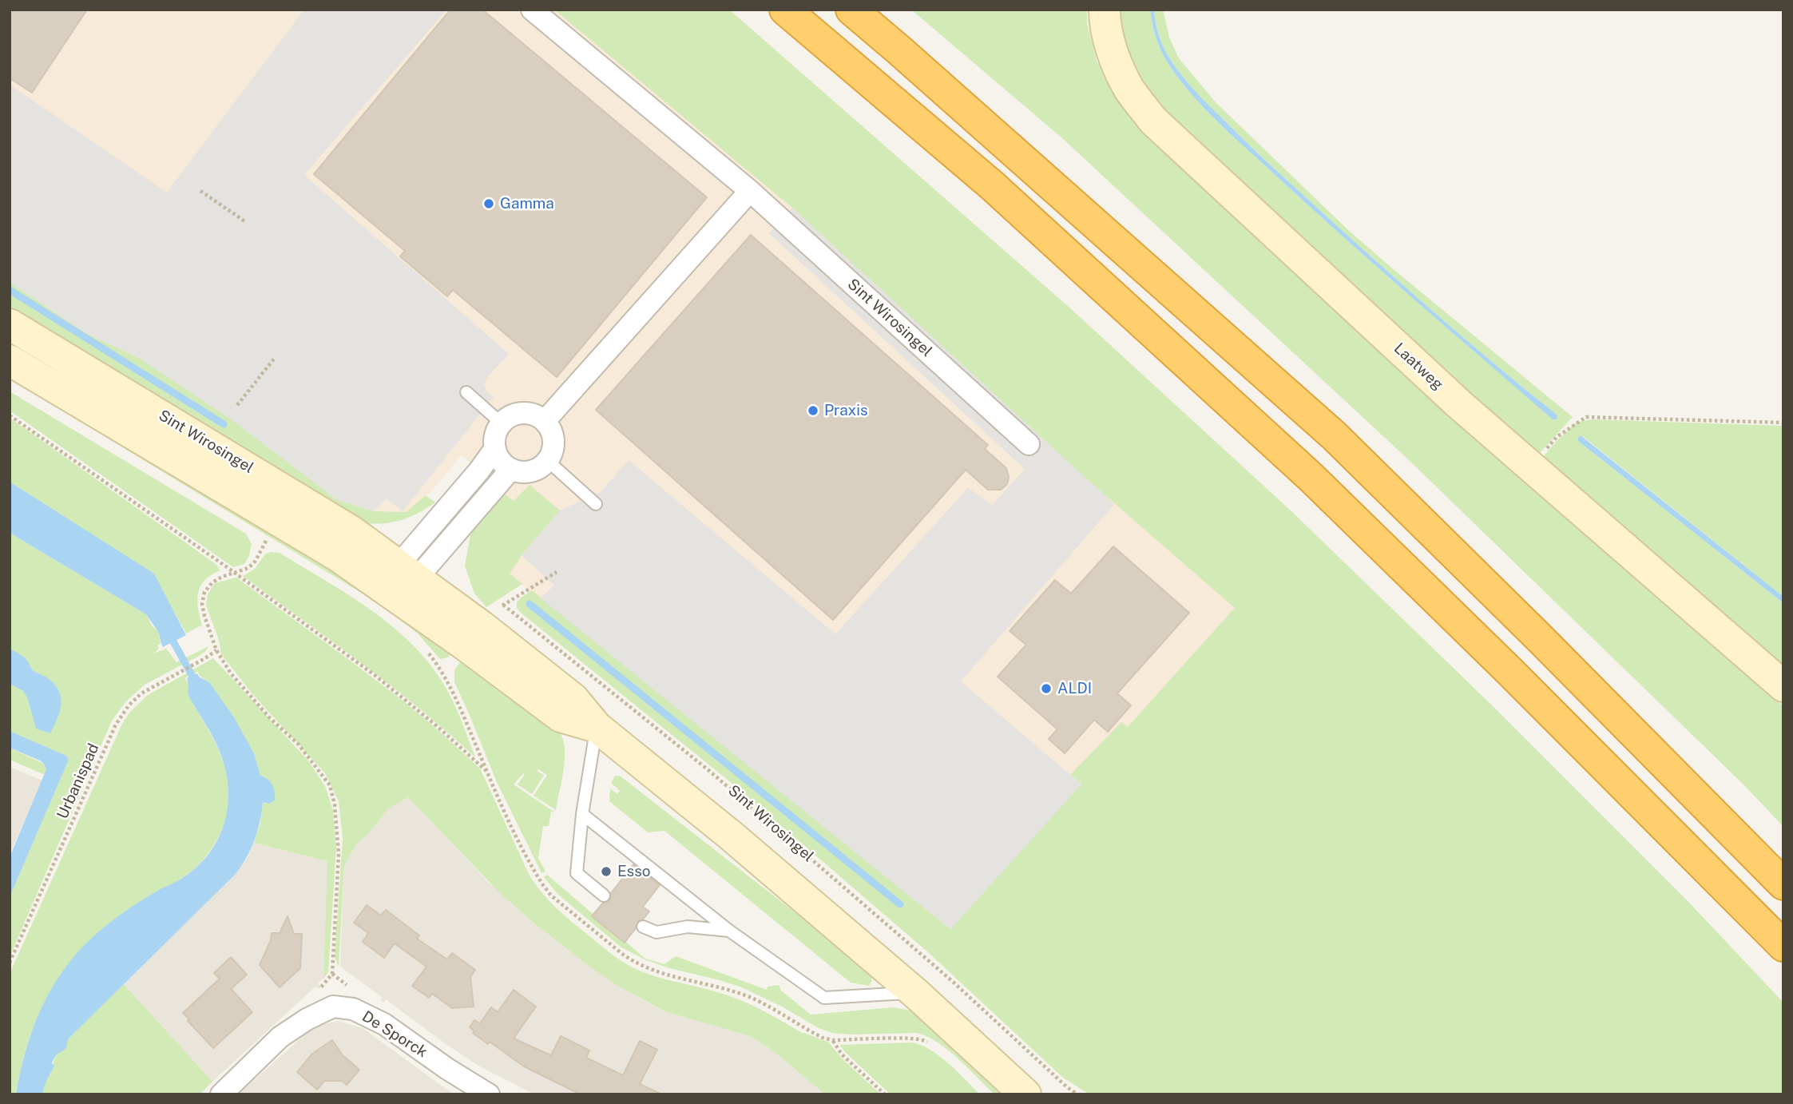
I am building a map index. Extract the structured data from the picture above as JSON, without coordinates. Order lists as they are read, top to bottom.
{
  "streets": {
    "main road": ["Sint Wirosingel", "Laatweg"],
    "street": ["De Sporck"],
    "path": ["Urbanispad"]
  },
  "places": [
    "Gamma",
    "Praxis",
    "ALDI",
    "Esso"
  ]
}
